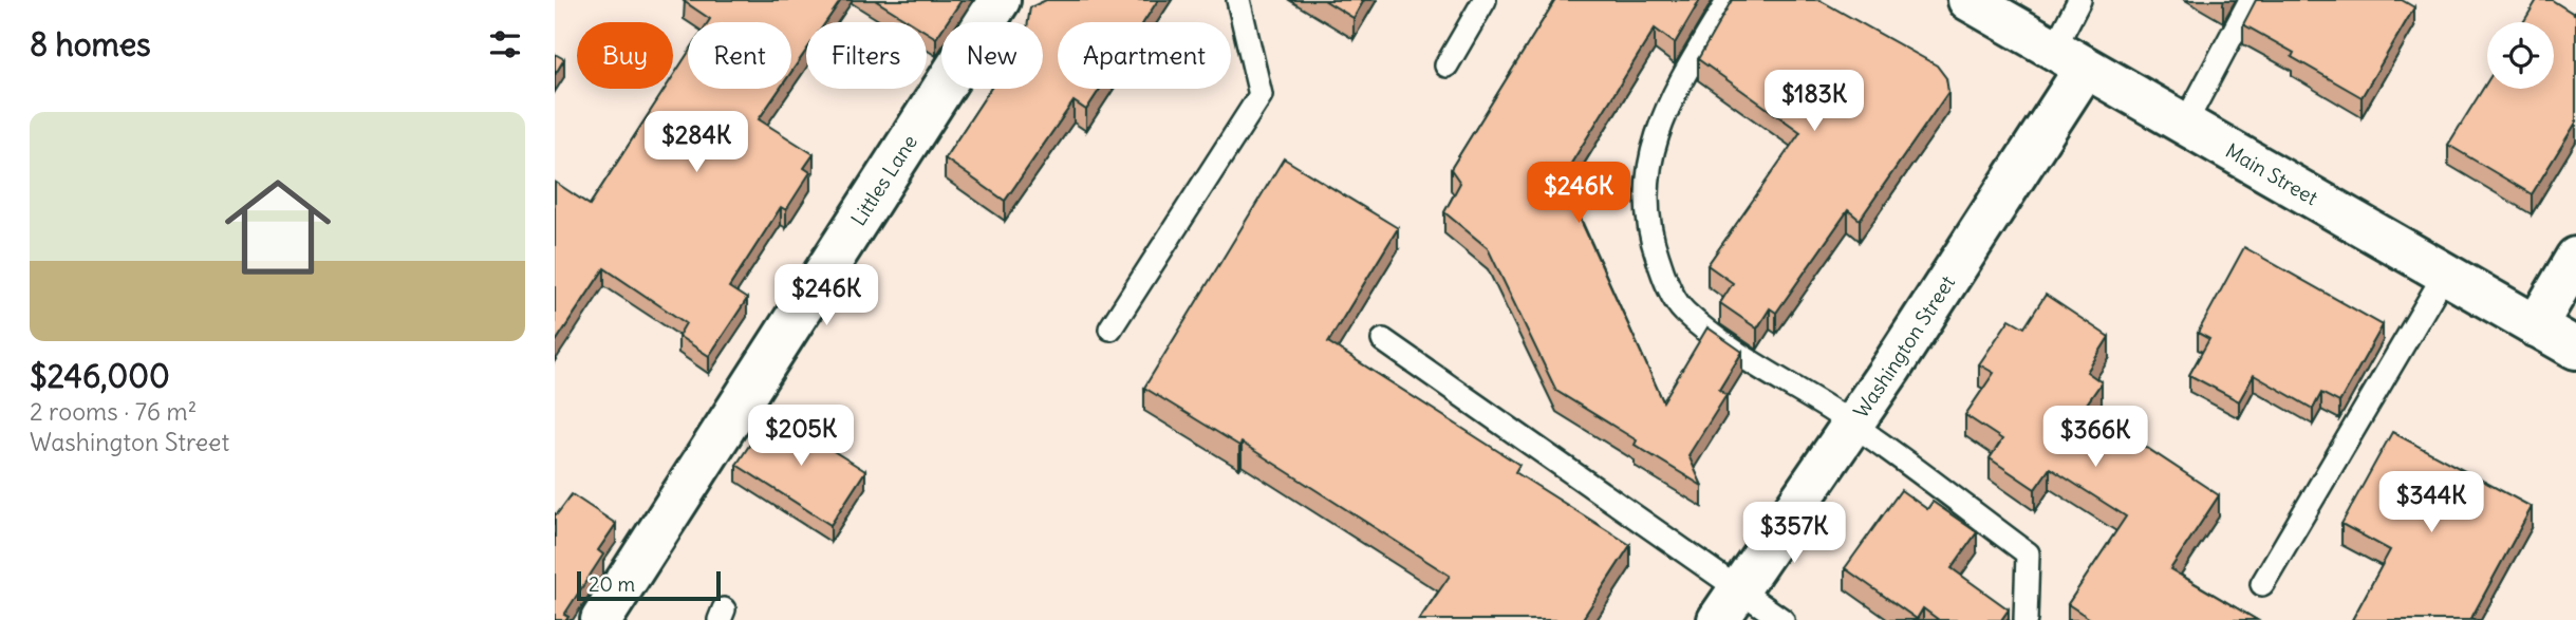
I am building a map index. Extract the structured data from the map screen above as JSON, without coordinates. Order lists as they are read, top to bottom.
{
  "streets": {
    "main road": ["Main Street", "Littles Lane", "Washington Street"]
  },
  "crossings": [
    ["Main Street", "Washington Street"]
  ],
  "scale_bar": "20 m",
  "page": {
    "heading": "8 homes",
    "chip": [
      "Buy",
      "Rent",
      "Filters",
      "New",
      "Apartment"
    ],
    "price": [
      "$183K",
      "$284K",
      "$246K",
      "$246K",
      "$205K",
      "$366K",
      "$344K",
      "$357K"
    ],
    "list": [
      {
        "name": "$246,000",
        "note": "2 rooms · 76 m² · Washington Street"
      }
    ],
    "scale": "20 m"
  }
}
